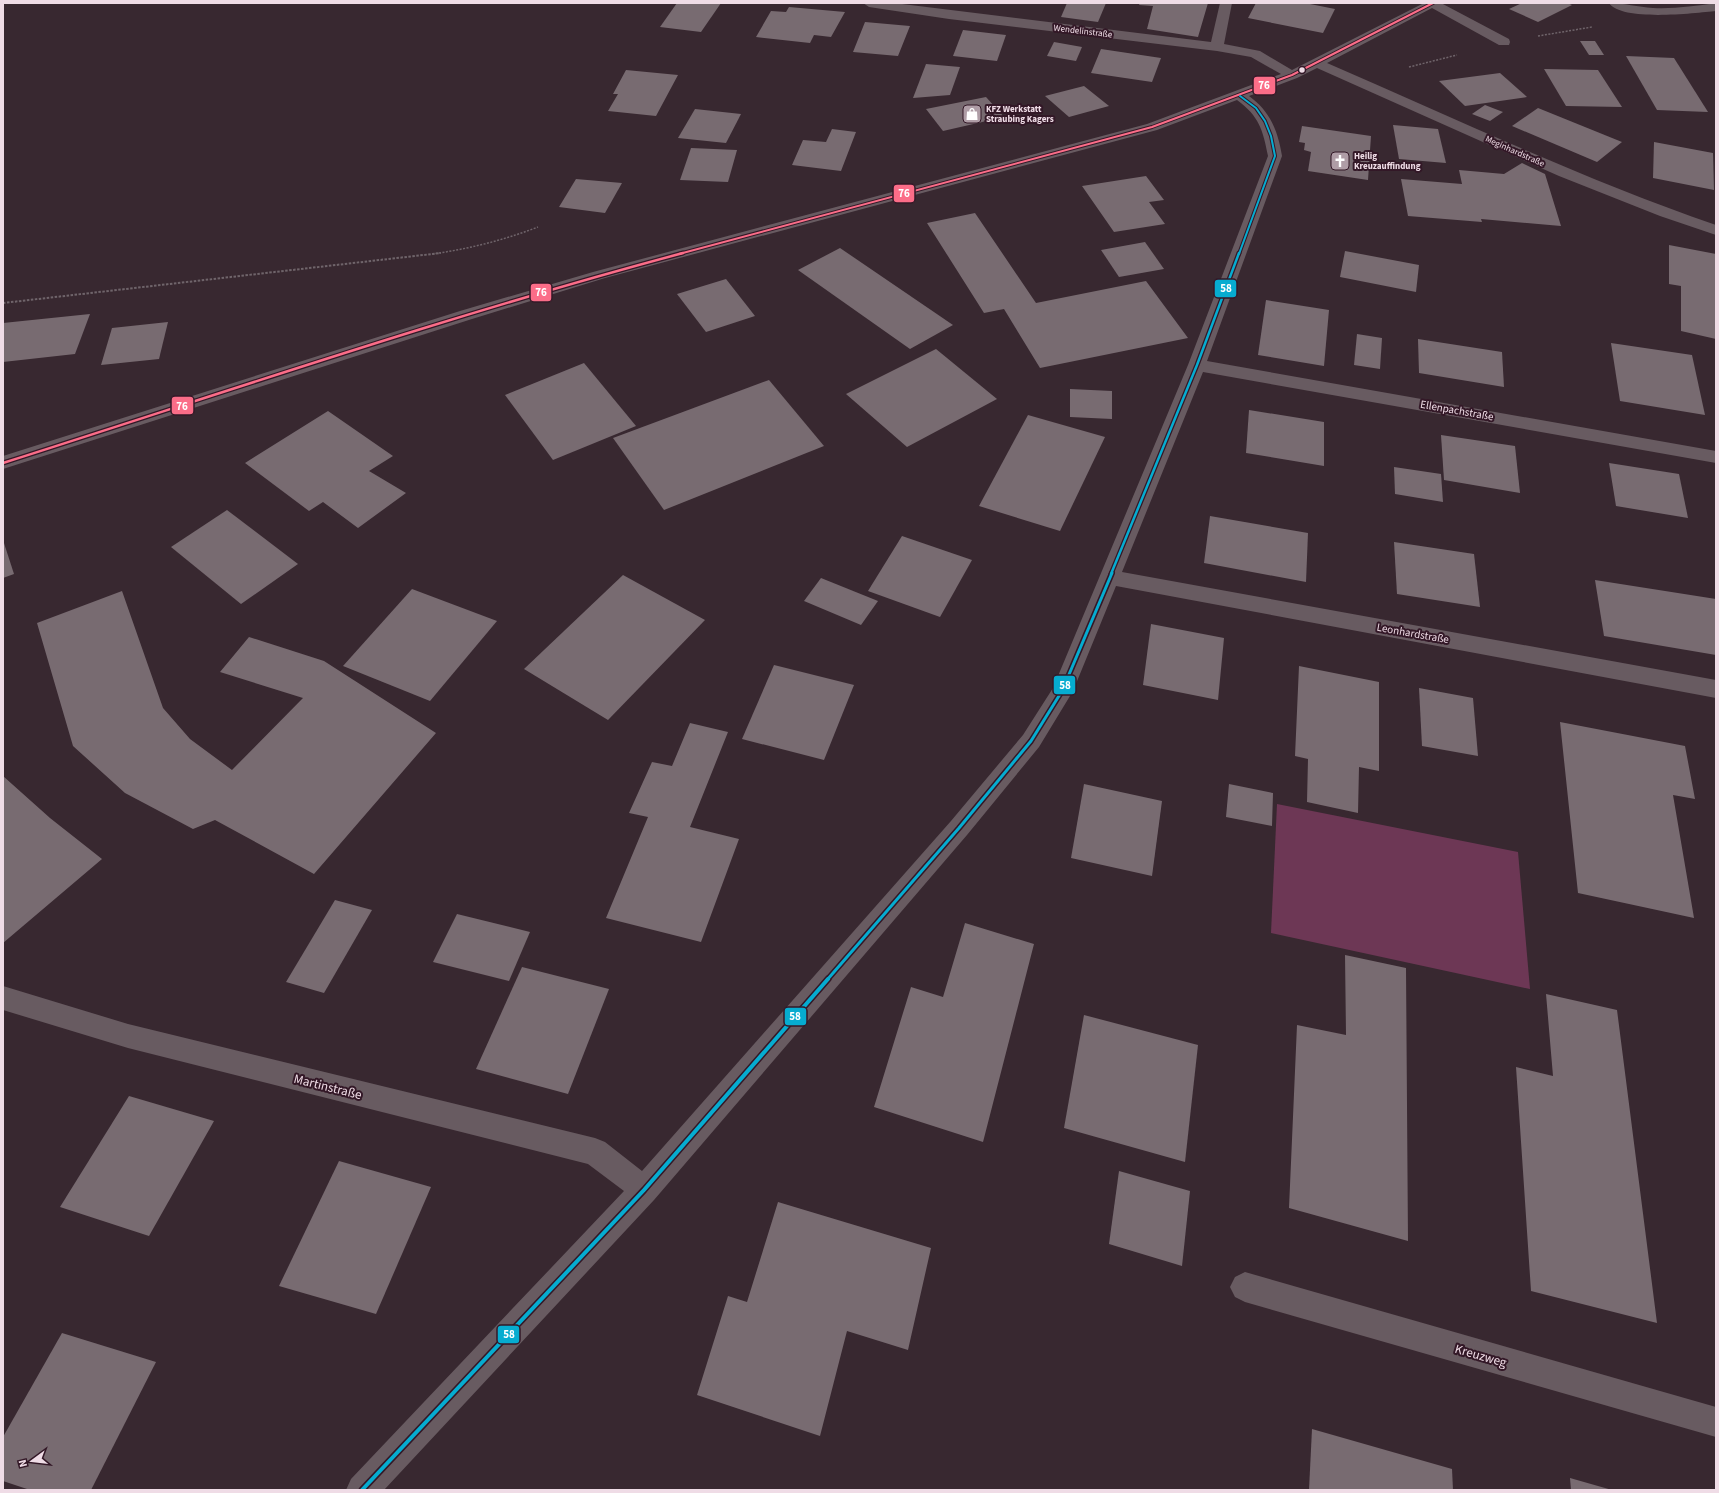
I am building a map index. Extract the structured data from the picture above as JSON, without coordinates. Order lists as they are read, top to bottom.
{
  "streets": {
    "street": [
      "Wendelinstraße",
      "Meginhardstraße",
      "Ellenpachstraße",
      "Leonhardstraße",
      "Martinstraße",
      "Kreuzweg"
    ]
  },
  "places": {
    "shop": ["KFZ Werkstatt Straubing Kagers"],
    "church": ["Heilig Kreuzauffindung"]
  },
  "lines": ["transit line 76", "transit line 58"],
  "north": "left"
}
